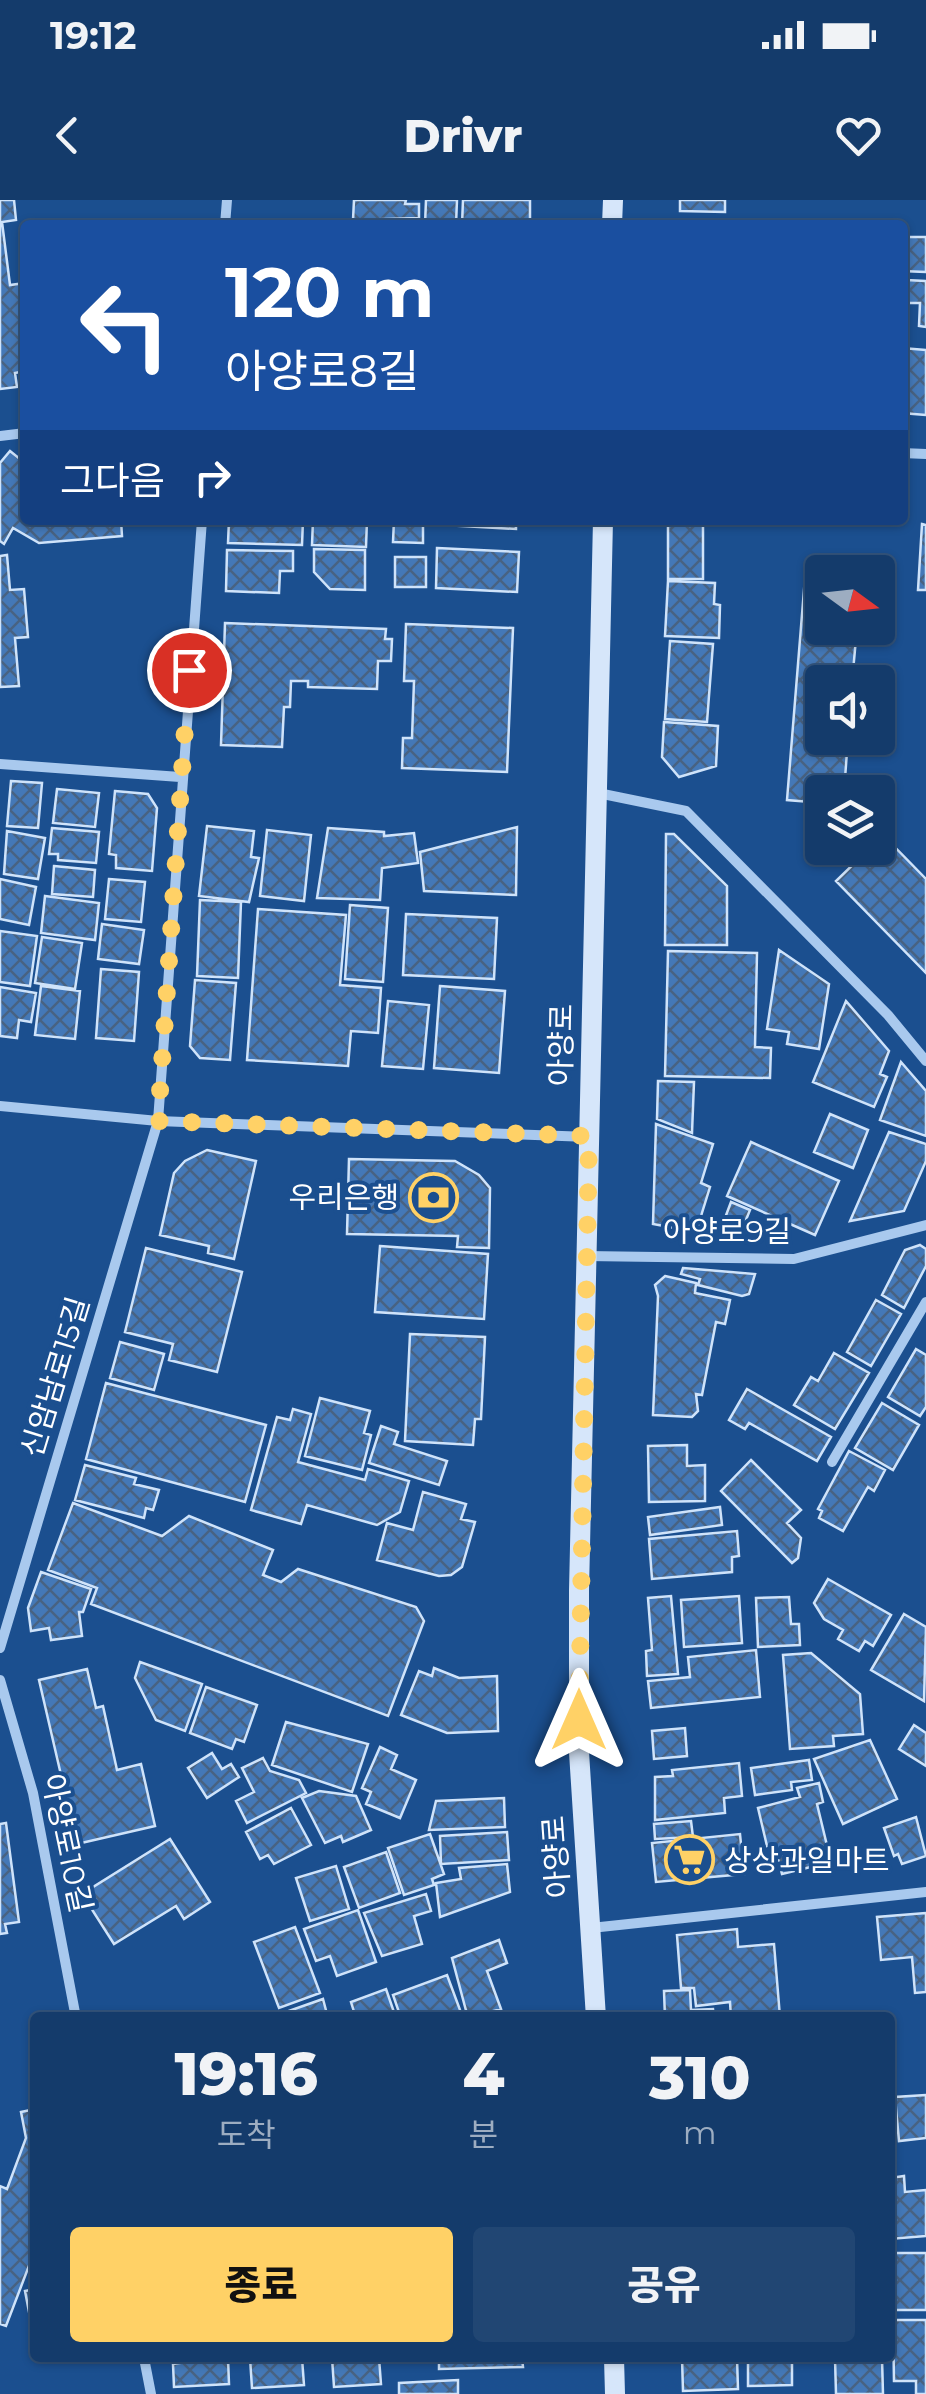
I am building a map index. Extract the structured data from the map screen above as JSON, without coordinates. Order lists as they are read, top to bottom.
{
  "streets": {
    "main road": ["아양로"],
    "street": ["아양로9길", "신암남로15길", "아양로10길"]
  },
  "crossings": [
    ["아양로", "아양로9길"]
  ],
  "places": {
    "bank": ["우리은행"],
    "supermarket": ["상상과일마트"]
  },
  "north": "right",
  "page": {
    "status": "19:12",
    "header": "Drivr",
    "turn": ["120 m", "아양로8길"],
    "then": "그다음",
    "eta": [
      "19:16",
      "도착",
      "4",
      "분",
      "310",
      "m"
    ],
    "buttons": ["종료", "공유"]
  }
}
